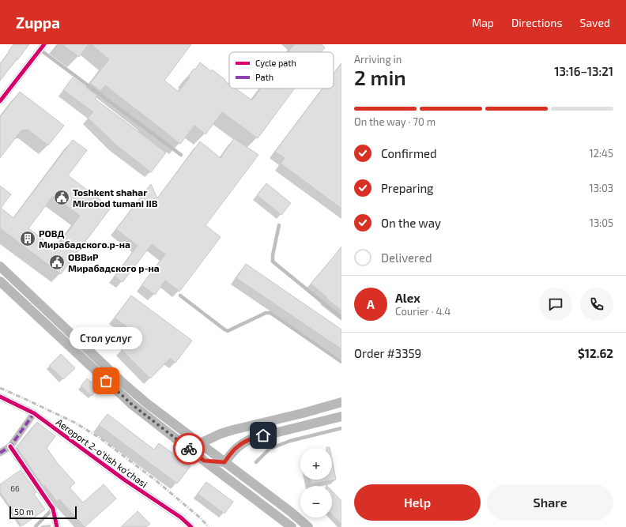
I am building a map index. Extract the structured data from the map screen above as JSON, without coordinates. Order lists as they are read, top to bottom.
{
  "streets": {
    "street": ["Aeroport 2-o'tish ko'chasi"]
  },
  "places": {
    "public building": ["Toshkent shahar Mirobod tumani IIB", "ОВВиР Мирабадского р-на"],
    "building": ["РОВД Мирабадского.р-на"],
    "other": ["Стол услуг"]
  },
  "house_numbers": ["66"],
  "legend": ["Cycle path", "Path"],
  "scale_bar": "50 m",
  "page": {
    "header": "Zuppa",
    "nav": ["Map", "Directions", "Saved"],
    "heading": ["2 min", "Arriving in", "13:16–13:21"],
    "panel": [
      "Alex",
      "Courier · 4.4",
      "Order #3359",
      "$12.62"
    ],
    "bar": "On the way · 70 m",
    "list": [
      ["Confirmed", "12:45"],
      ["Preparing", "13:03"],
      ["On the way", "13:05"],
      "Delivered"
    ],
    "round": "A",
    "bubble": "Стол услуг",
    "map_buttons": ["+", "−"],
    "buttons": ["Help", "Share"],
    "scale": "50 m"
  }
}
